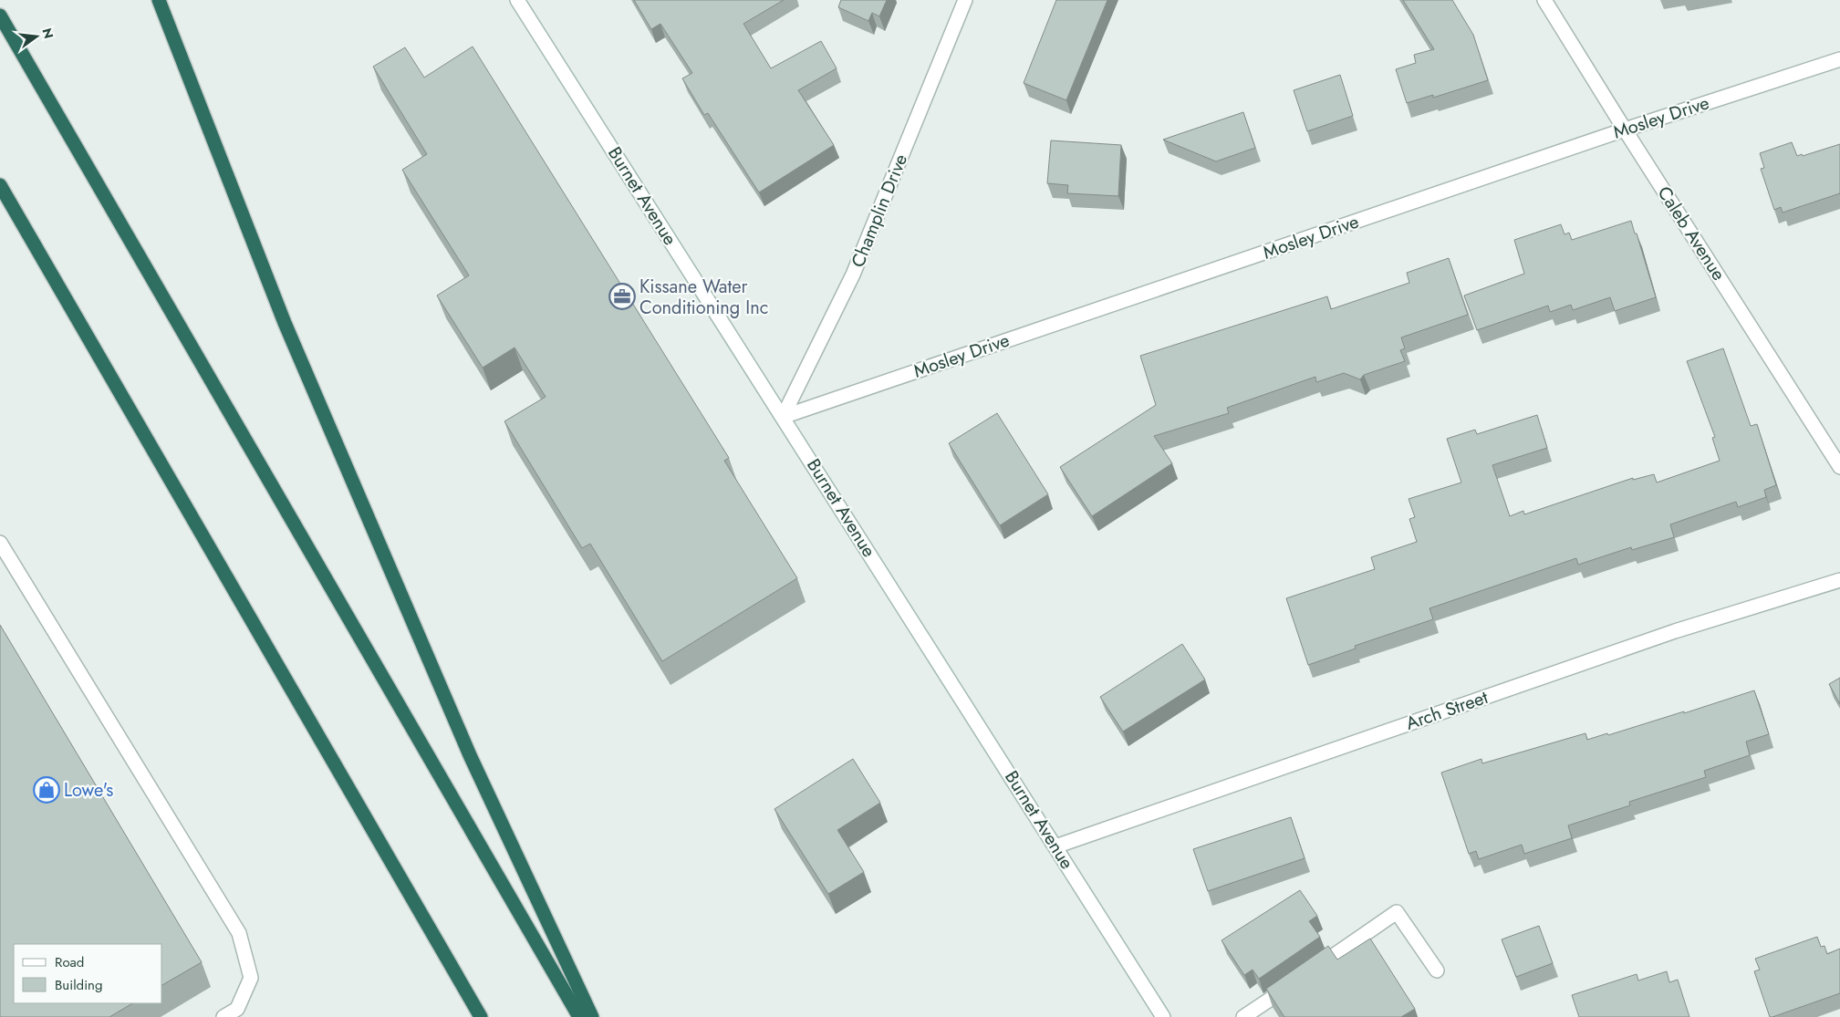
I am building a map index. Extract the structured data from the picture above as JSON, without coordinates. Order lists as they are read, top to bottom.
{
  "streets": {
    "street": [
      "Mosley Drive",
      "Burnet Avenue",
      "Champlin Drive",
      "Caleb Avenue",
      "Arch Street"
    ]
  },
  "crossings": [
    ["Mosley Drive", "Burnet Avenue"],
    ["Mosley Drive", "Champlin Drive"],
    ["Mosley Drive", "Caleb Avenue"],
    ["Burnet Avenue", "Champlin Drive"],
    ["Burnet Avenue", "Arch Street"]
  ],
  "places": {
    "office": ["Kissane Water Conditioning Inc"],
    "shop": ["Lowe's"]
  },
  "legend": ["Road", "Building"],
  "north": "right"
}
